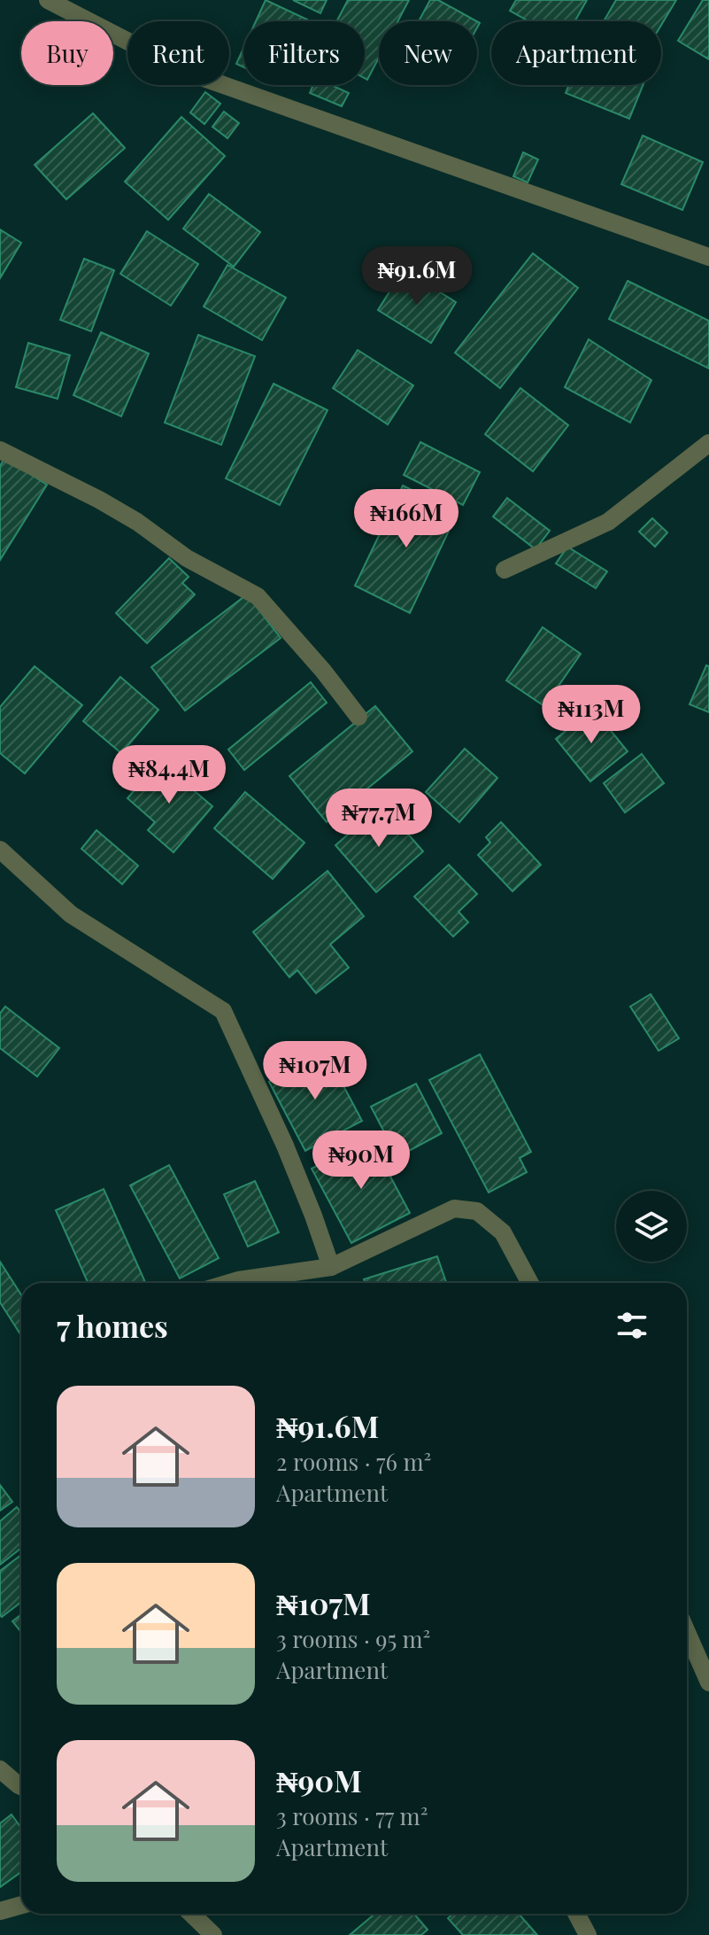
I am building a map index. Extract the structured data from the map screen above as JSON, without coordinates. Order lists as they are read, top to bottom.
{
  "page": {
    "chip": [
      "Buy",
      "Rent",
      "Filters",
      "New",
      "Apartment"
    ],
    "price": [
      "₦91.6M",
      "₦166M",
      "₦113M",
      "₦84.4M",
      "₦77.7M",
      "₦107M",
      "₦90M"
    ],
    "heading": "7 homes",
    "list": [
      {
        "name": "₦91.6M",
        "note": "2 rooms · 76 m² · Apartment"
      },
      {
        "name": "₦107M",
        "note": "3 rooms · 95 m² · Apartment"
      },
      {
        "name": "₦90M",
        "note": "3 rooms · 77 m² · Apartment"
      }
    ]
  }
}
